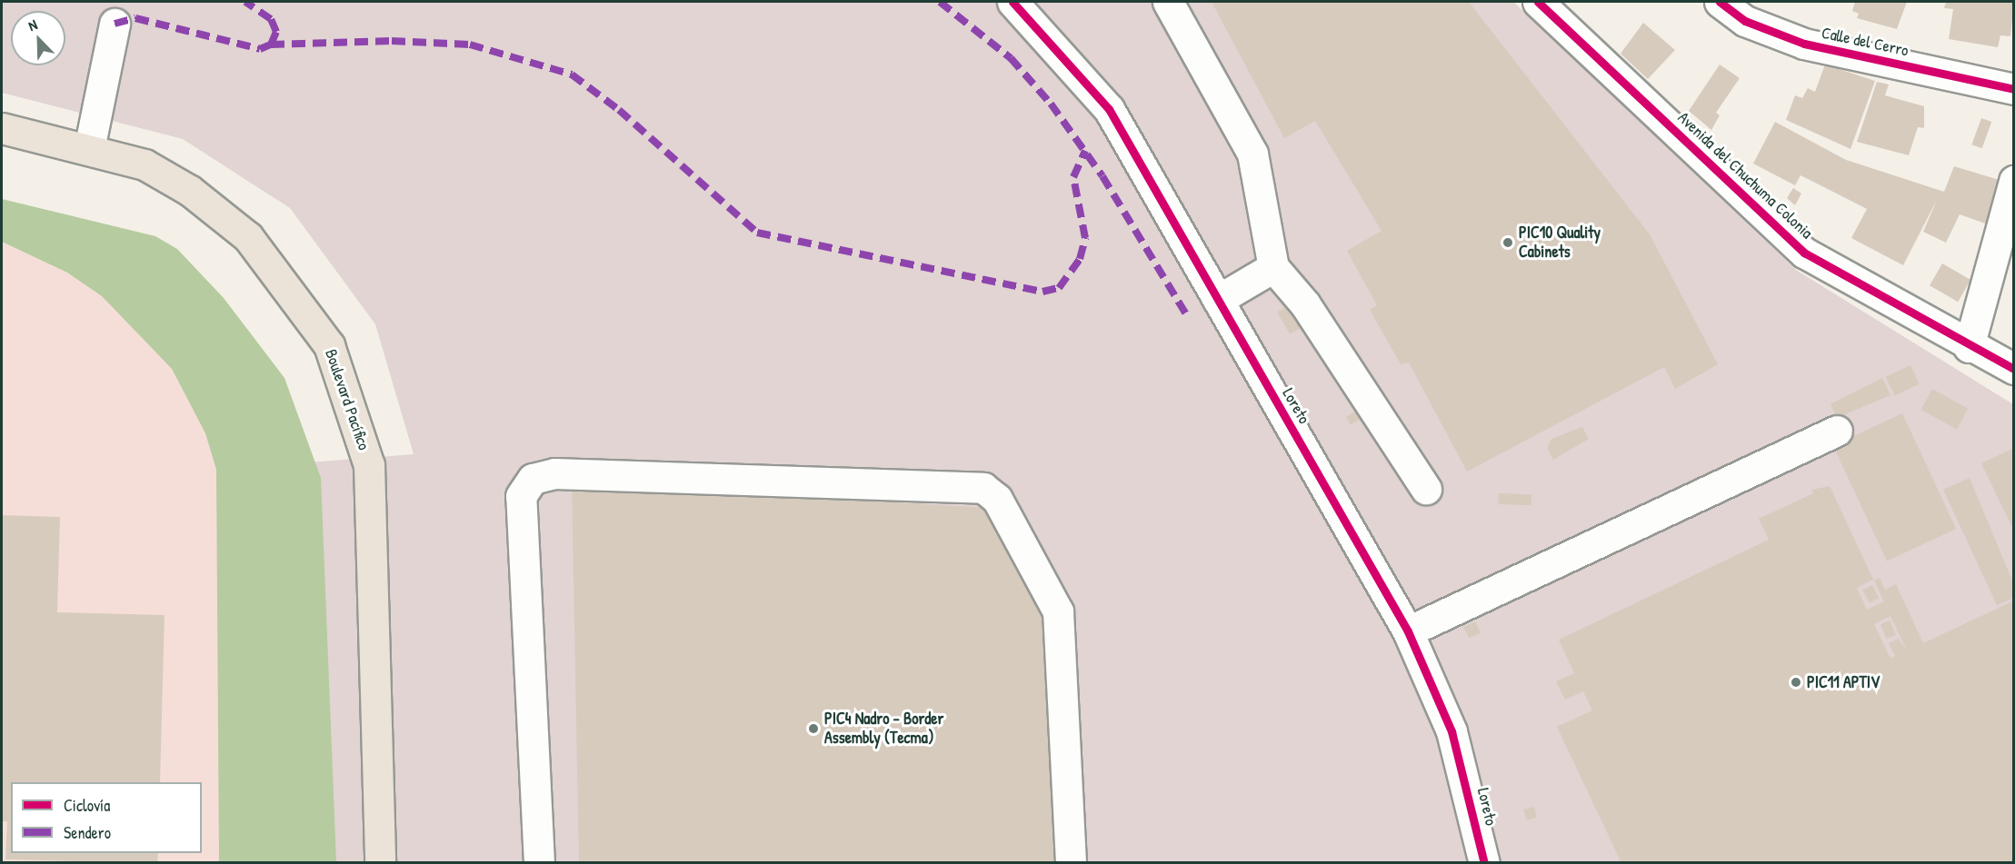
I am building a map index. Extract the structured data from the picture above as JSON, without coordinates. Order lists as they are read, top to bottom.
{
  "streets": {
    "main road": ["Boulevard Pacífico"],
    "street": ["Calle del Cerro", "Avenida del Chuchuma Colonia", "Loreto"]
  },
  "places": ["PIC10 Quality Cabinets", "PIC11 APTIV", "PIC4 Nadro - Border Assembly (Tecma)"],
  "legend": ["Ciclovía", "Sendero"],
  "north": "top left"
}
